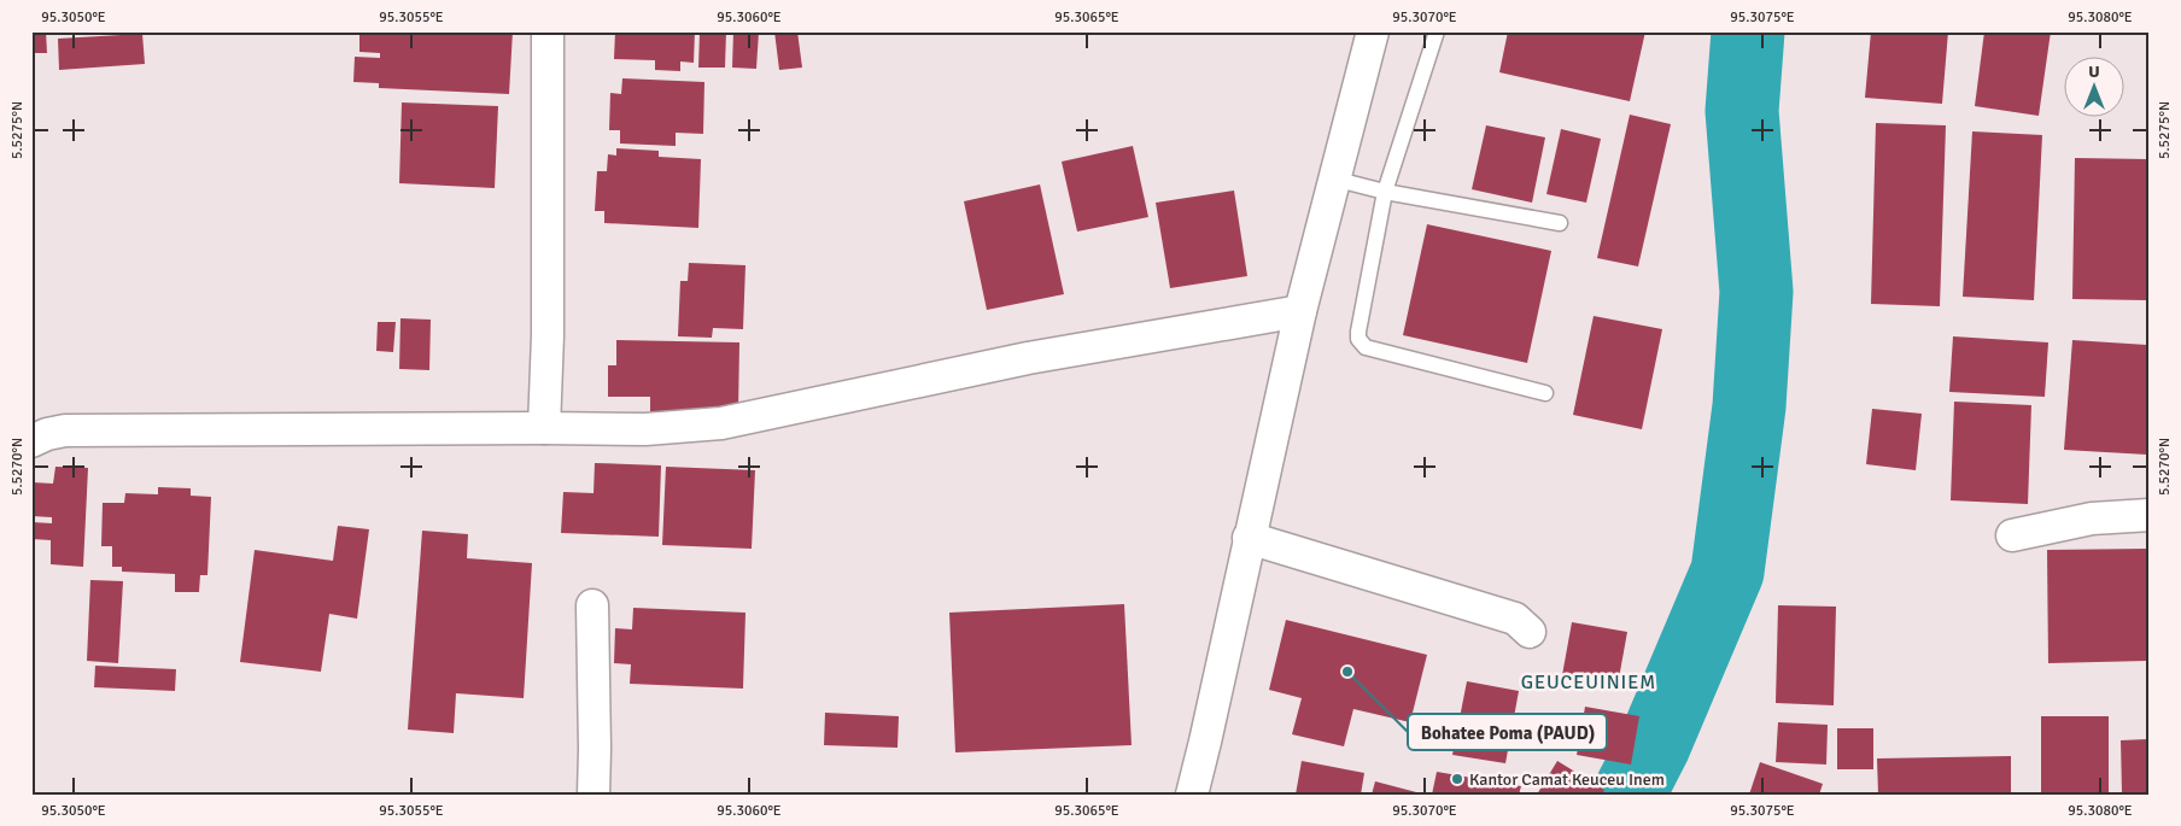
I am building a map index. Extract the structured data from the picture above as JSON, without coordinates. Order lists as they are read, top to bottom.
{
  "districts": ["GEUCEUINIEM"],
  "places": ["Bohatee Poma (PAUD)", "Kantor Camat Keuceu Inem"],
  "north": "top",
  "coordinates": [
    "95.3050°E",
    "95.3055°E",
    "95.3060°E",
    "95.3065°E",
    "95.3070°E",
    "95.3075°E",
    "95.3080°E",
    "5.5275°N",
    "5.5270°N"
  ]
}
